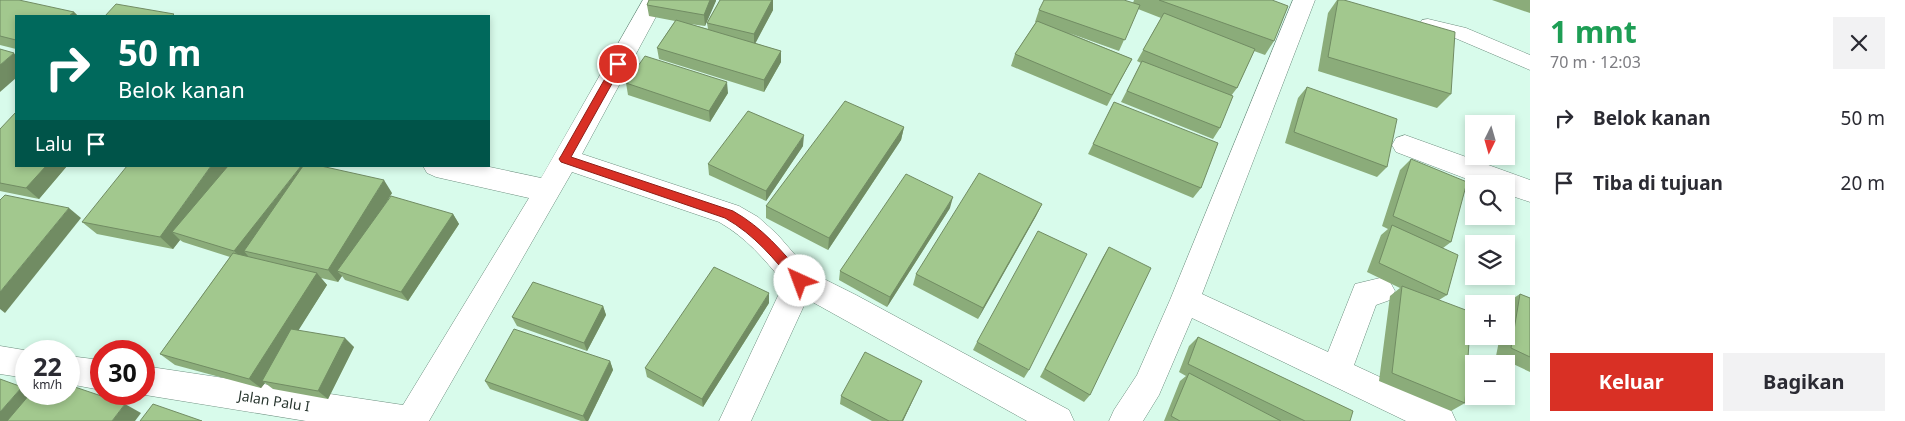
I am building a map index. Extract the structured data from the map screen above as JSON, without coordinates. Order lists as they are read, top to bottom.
{
  "streets": {
    "street": ["Jalan Palu I"]
  },
  "north": "bottom",
  "page": {
    "heading": ["1 mnt", "70 m · 12:03"],
    "turn": ["50 m", "Belok kanan"],
    "list": [
      {
        "name": "Belok kanan",
        "value": "50 m"
      },
      {
        "name": "Tiba di tujuan",
        "value": "20 m"
      }
    ],
    "map_buttons": ["+", "−"],
    "then": "Lalu",
    "speed": "22 km/h",
    "limit": "30",
    "buttons": ["Keluar", "Bagikan"]
  }
}
